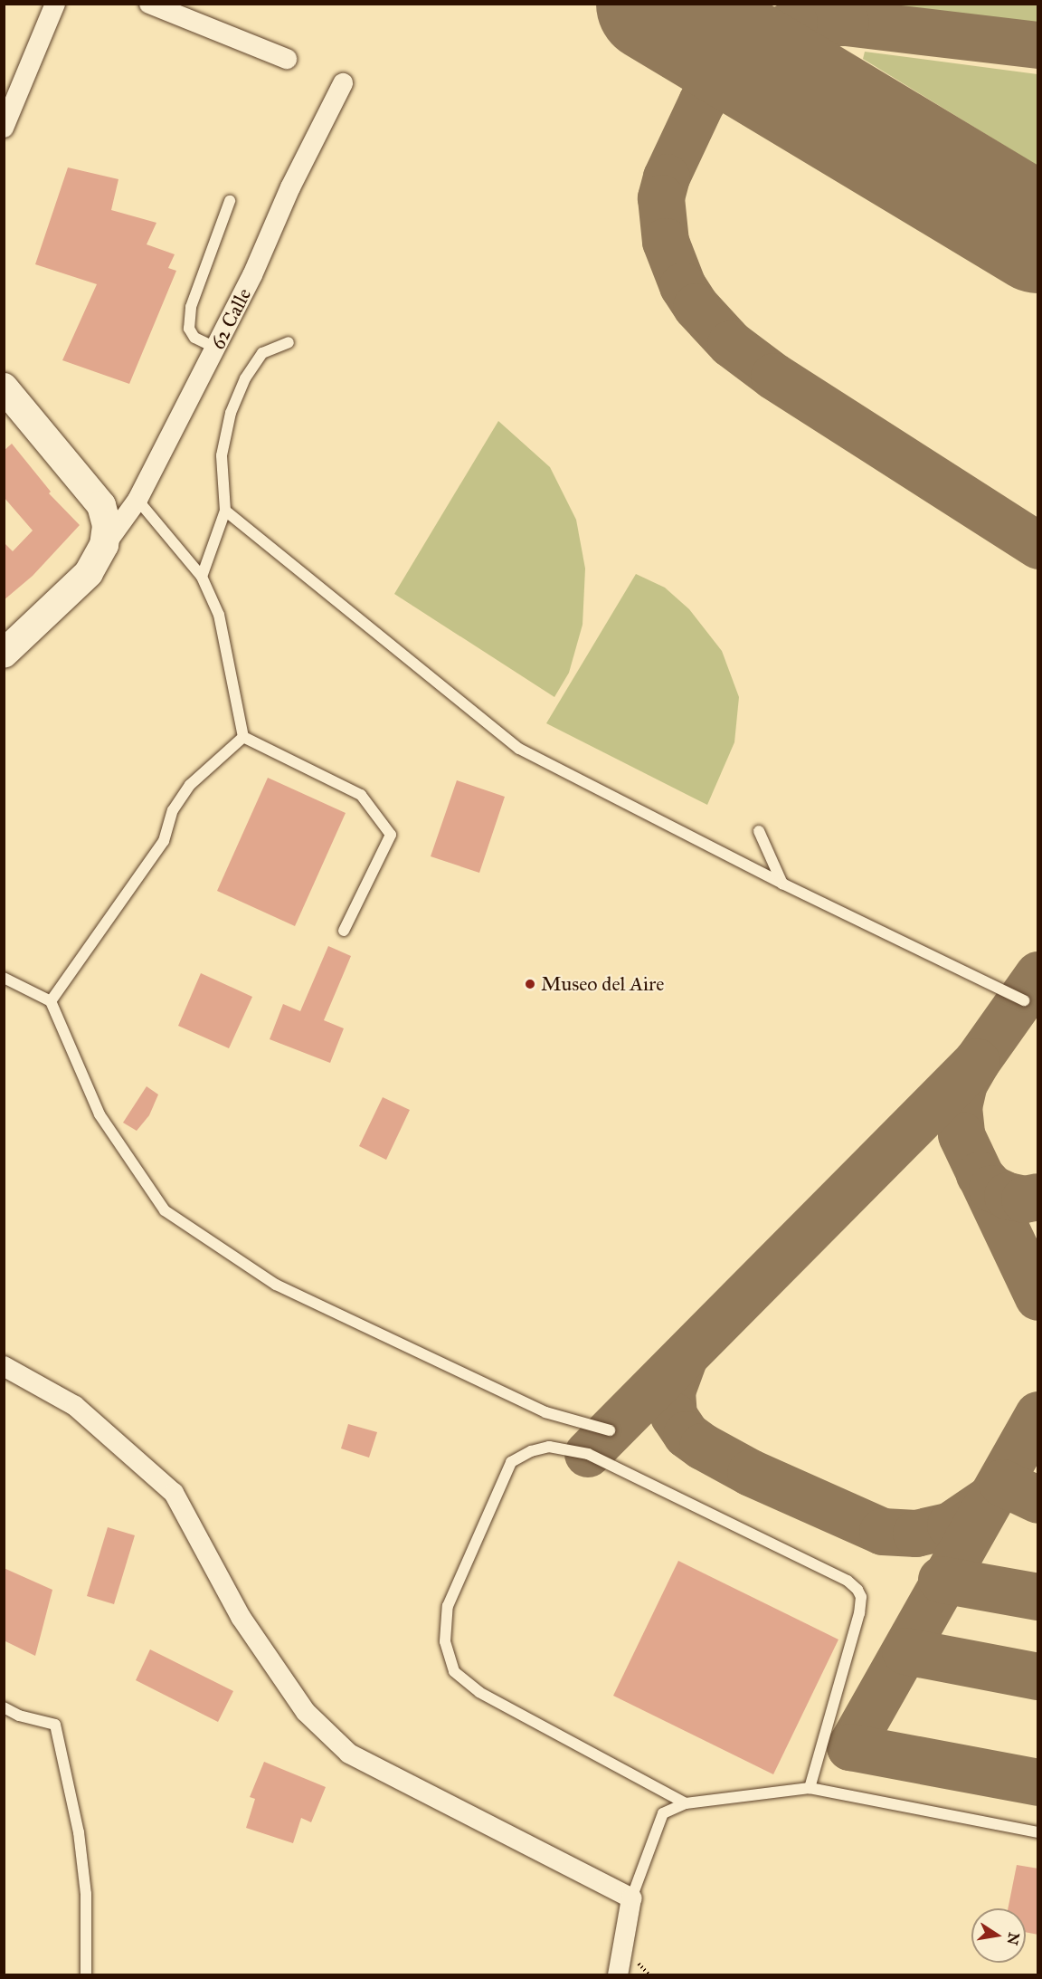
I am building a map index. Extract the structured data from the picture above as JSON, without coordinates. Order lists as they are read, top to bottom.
{
  "streets": {
    "street": ["62 Calle"]
  },
  "places": ["Museo del Aire"],
  "north": "right"
}
